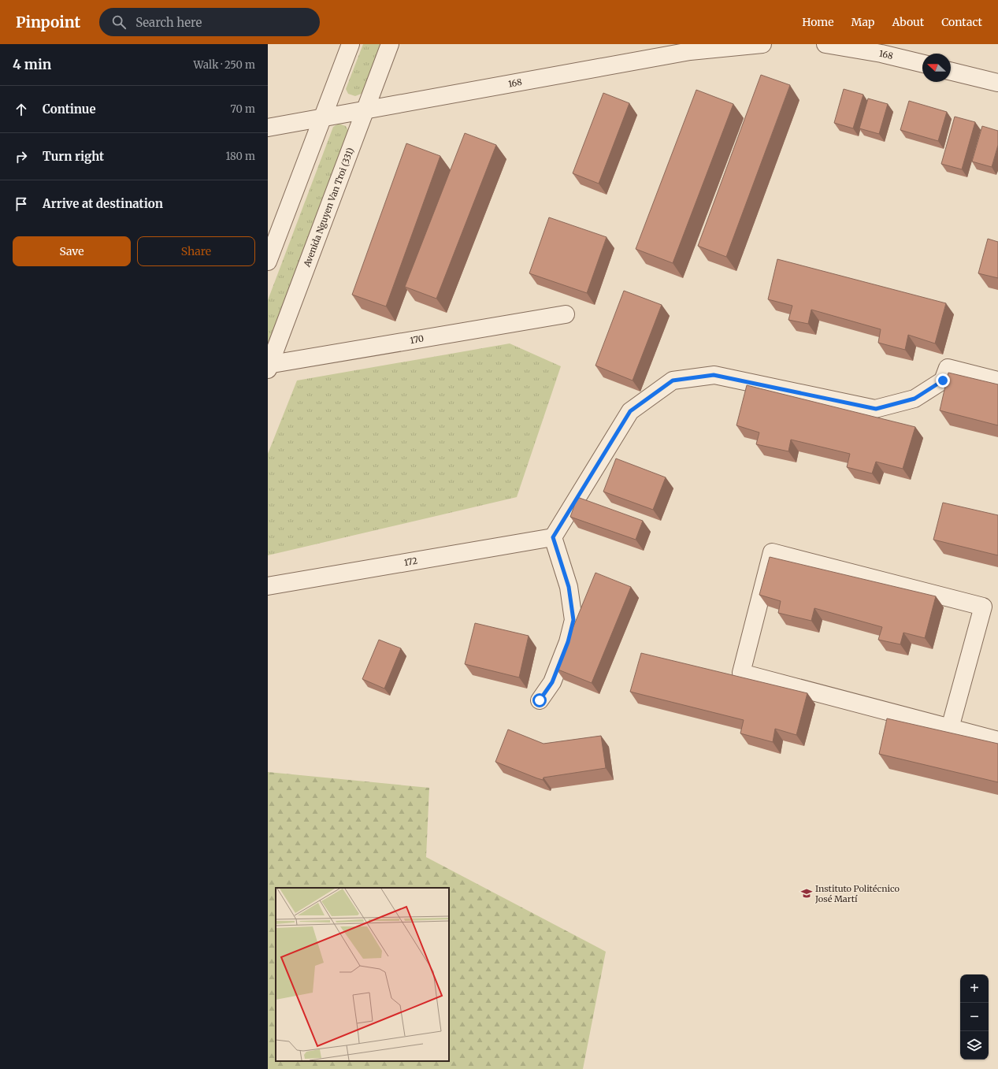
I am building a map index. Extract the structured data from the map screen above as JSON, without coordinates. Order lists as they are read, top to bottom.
{
  "streets": {
    "street": [
      "168",
      "Avenida Nguyen Van Troi (331)",
      "170",
      "172"
    ]
  },
  "crossings": [
    ["168", "Avenida Nguyen Van Troi (331)"],
    ["Avenida Nguyen Van Troi (331)", "170"]
  ],
  "places": {
    "school or university": ["Instituto Politécnico José Martí"]
  },
  "north": "left",
  "page": {
    "header": "Pinpoint",
    "search": "Search here",
    "nav": [
      "Home",
      "Map",
      "About",
      "Contact"
    ],
    "heading": ["4 min", "Walk · 250 m"],
    "list": [
      ["Continue", "70 m"],
      ["Turn right", "180 m"],
      "Arrive at destination"
    ],
    "buttons": ["Save", "Share"],
    "map_buttons": ["+", "−"]
  }
}
